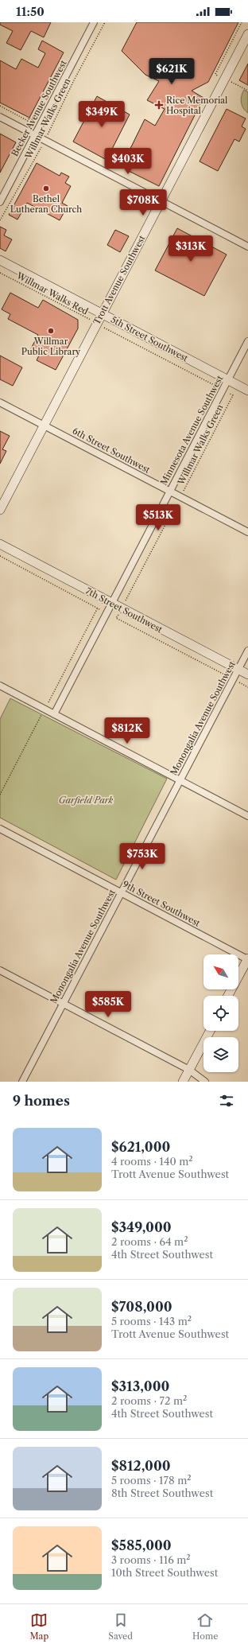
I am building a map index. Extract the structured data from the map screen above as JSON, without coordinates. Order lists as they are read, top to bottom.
{
  "streets": {
    "street": [
      "Becker Avenue Southwest",
      "Trott Avenue Southwest",
      "5th Street Southwest",
      "Minnesota Avenue Southwest",
      "6th Street Southwest",
      "7th Street Southwest",
      "Monongalia Avenue Southwest",
      "9th Street Southwest"
    ],
    "path": ["Willmar Walks Green"]
  },
  "crossings": [
    ["Trott Avenue Southwest", "5th Street Southwest"],
    ["Trott Avenue Southwest", "6th Street Southwest"],
    ["5th Street Southwest", "Minnesota Avenue Southwest"],
    ["Minnesota Avenue Southwest", "6th Street Southwest"],
    ["Minnesota Avenue Southwest", "7th Street Southwest"],
    ["7th Street Southwest", "Monongalia Avenue Southwest"],
    ["Monongalia Avenue Southwest", "9th Street Southwest"]
  ],
  "parks": ["Garfield Park"],
  "places": {
    "health": ["Rice Memorial Hospital"],
    "other": ["Bethel Lutheran Church", "Willmar Public Library"]
  },
  "north": "top left",
  "page": {
    "status": "11:50",
    "price": [
      "$621K",
      "$349K",
      "$403K",
      "$708K",
      "$313K",
      "$513K",
      "$812K",
      "$753K",
      "$585K"
    ],
    "heading": "9 homes",
    "list": [
      {
        "name": "$621,000",
        "note": "4 rooms · 140 m² · Trott Avenue Southwest"
      },
      {
        "name": "$349,000",
        "note": "2 rooms · 64 m² · 4th Street Southwest"
      },
      {
        "name": "$708,000",
        "note": "5 rooms · 143 m² · Trott Avenue Southwest"
      },
      {
        "name": "$313,000",
        "note": "2 rooms · 72 m² · 4th Street Southwest"
      },
      {
        "name": "$812,000",
        "note": "5 rooms · 178 m² · 8th Street Southwest"
      },
      {
        "name": "$585,000",
        "note": "3 rooms · 116 m² · 10th Street Southwest"
      }
    ],
    "tabs": ["Map", "Saved", "Home"]
  }
}
